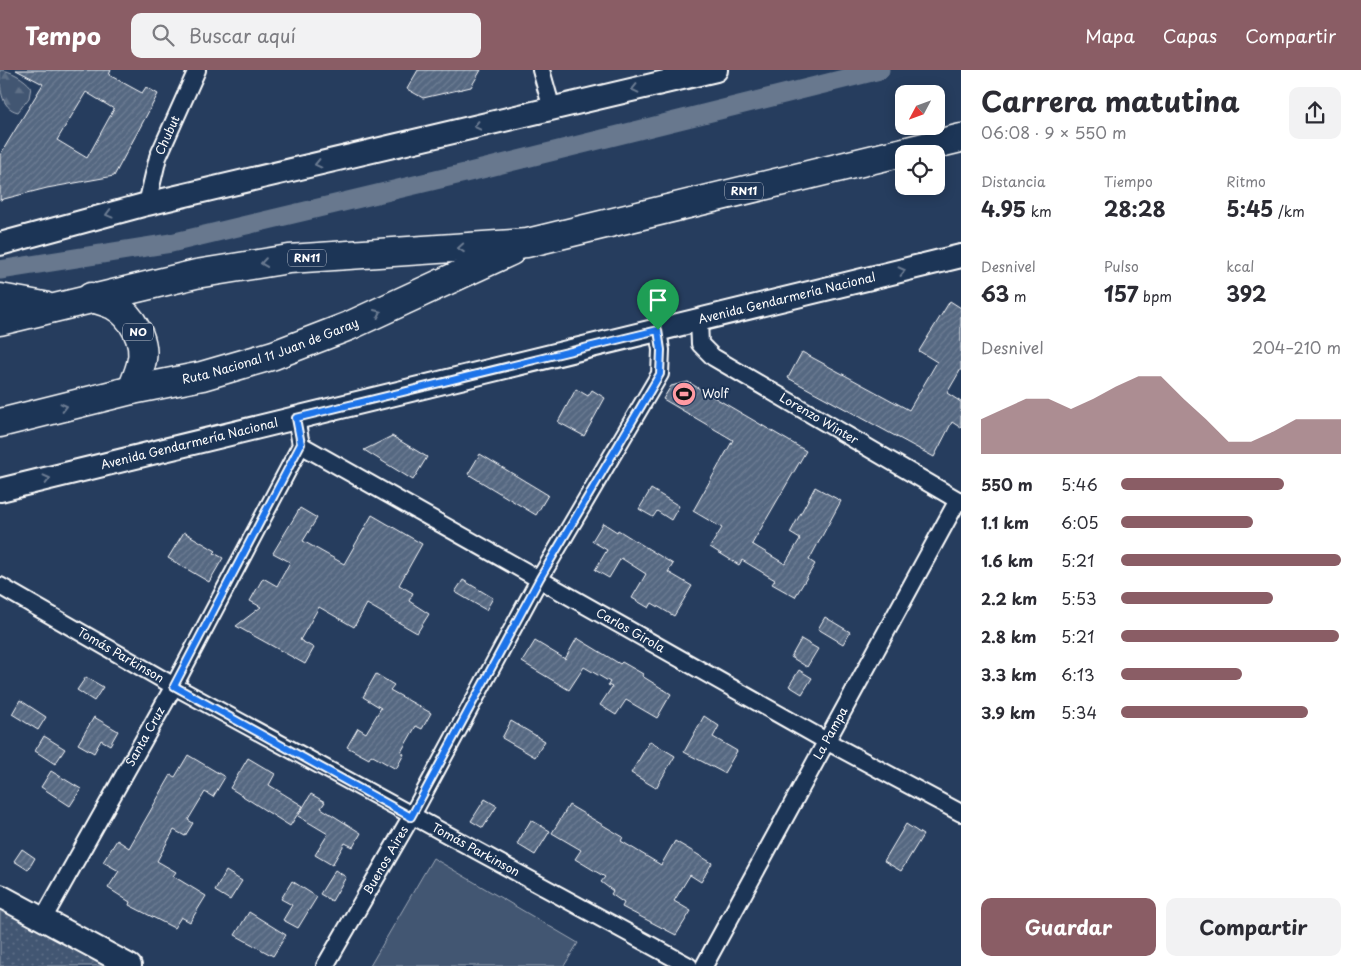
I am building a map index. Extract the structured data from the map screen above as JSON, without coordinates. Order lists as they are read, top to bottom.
{
  "streets": {
    "highway": ["RN11", "NO", "Ruta Nacional 11 Juan de Garay"],
    "main road": ["Avenida Gendarmería Nacional"],
    "street": [
      "Chubut",
      "Lorenzo Winter",
      "Carlos Girola",
      "Tomás Parkinson",
      "La Pampa",
      "Santa Cruz",
      "Buenos Aires"
    ]
  },
  "crossings": [
    ["Avenida Gendarmería Nacional", "Lorenzo Winter"],
    ["Avenida Gendarmería Nacional", "Buenos Aires"],
    ["NO", "Ruta Nacional 11 Juan de Garay"],
    ["Lorenzo Winter", "La Pampa"],
    ["Carlos Girola", "La Pampa"],
    ["Carlos Girola", "Santa Cruz"],
    ["Carlos Girola", "Buenos Aires"],
    ["Tomás Parkinson", "Santa Cruz"],
    ["Tomás Parkinson", "Buenos Aires"]
  ],
  "one_way": ["Avenida Gendarmería Nacional"],
  "places": {
    "sports": ["Wolf"]
  },
  "north": "bottom left",
  "page": {
    "header": "Tempo",
    "search": "Buscar aquí",
    "nav": ["Mapa", "Capas", "Compartir"],
    "heading": ["Carrera matutina", "06:08 · 9 × 550 m"],
    "stats": [
      ["Distancia", "4.95 km"],
      ["Tiempo", "28:28"],
      ["Ritmo", "5:45 /km"],
      ["Desnivel", "63 m"],
      ["Pulso", "157 bpm"],
      ["kcal", "392"]
    ],
    "chart": ["Desnivel", "204–210 m"],
    "list": [
      {
        "name": "550 m",
        "note": "5:46"
      },
      {
        "name": "1.1 km",
        "note": "6:05"
      },
      {
        "name": "1.6 km",
        "note": "5:21"
      },
      {
        "name": "2.2 km",
        "note": "5:53"
      },
      {
        "name": "2.8 km",
        "note": "5:21"
      },
      {
        "name": "3.3 km",
        "note": "6:13"
      },
      {
        "name": "3.9 km",
        "note": "5:34"
      }
    ],
    "buttons": ["Guardar", "Compartir"]
  }
}
